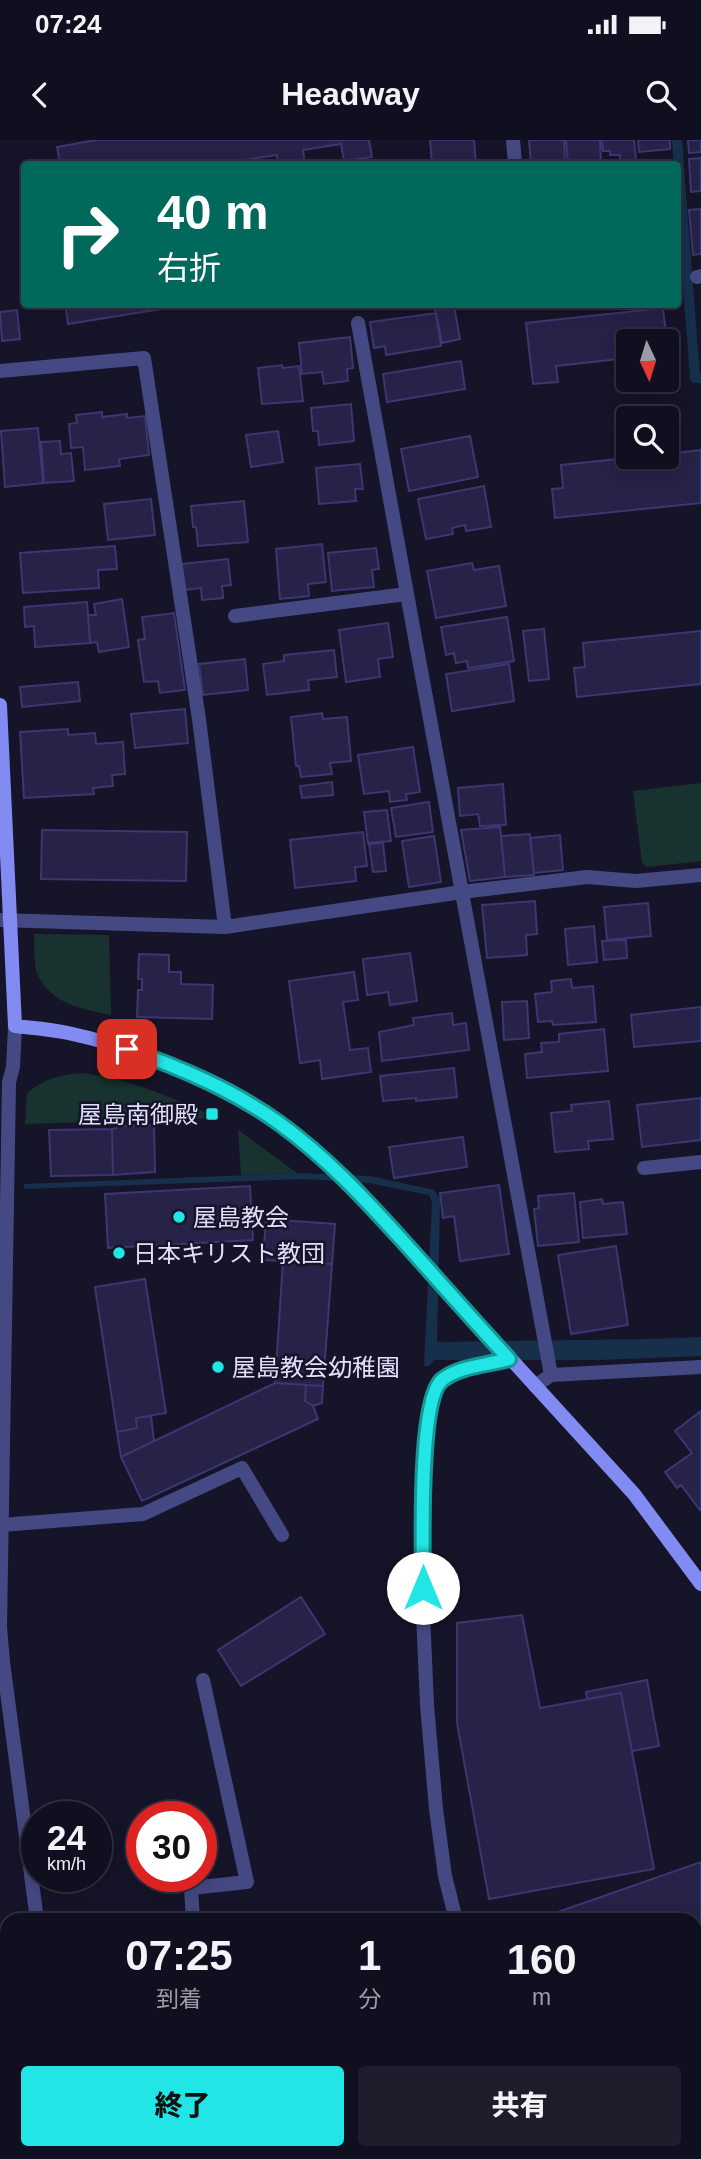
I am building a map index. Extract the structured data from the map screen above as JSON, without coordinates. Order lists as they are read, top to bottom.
{
  "places": {
    "transit": ["屋島南御殿"],
    "other": ["屋島教会", "日本キリスト教団", "屋島教会幼稚園"]
  },
  "north": "bottom",
  "page": {
    "status": "07:24",
    "header": "Headway",
    "turn": ["40 m", "右折"],
    "speed": "24 km/h",
    "limit": "30",
    "eta": [
      "07:25",
      "到着",
      "1",
      "分",
      "160",
      "m"
    ],
    "buttons": ["終了", "共有"]
  }
}
